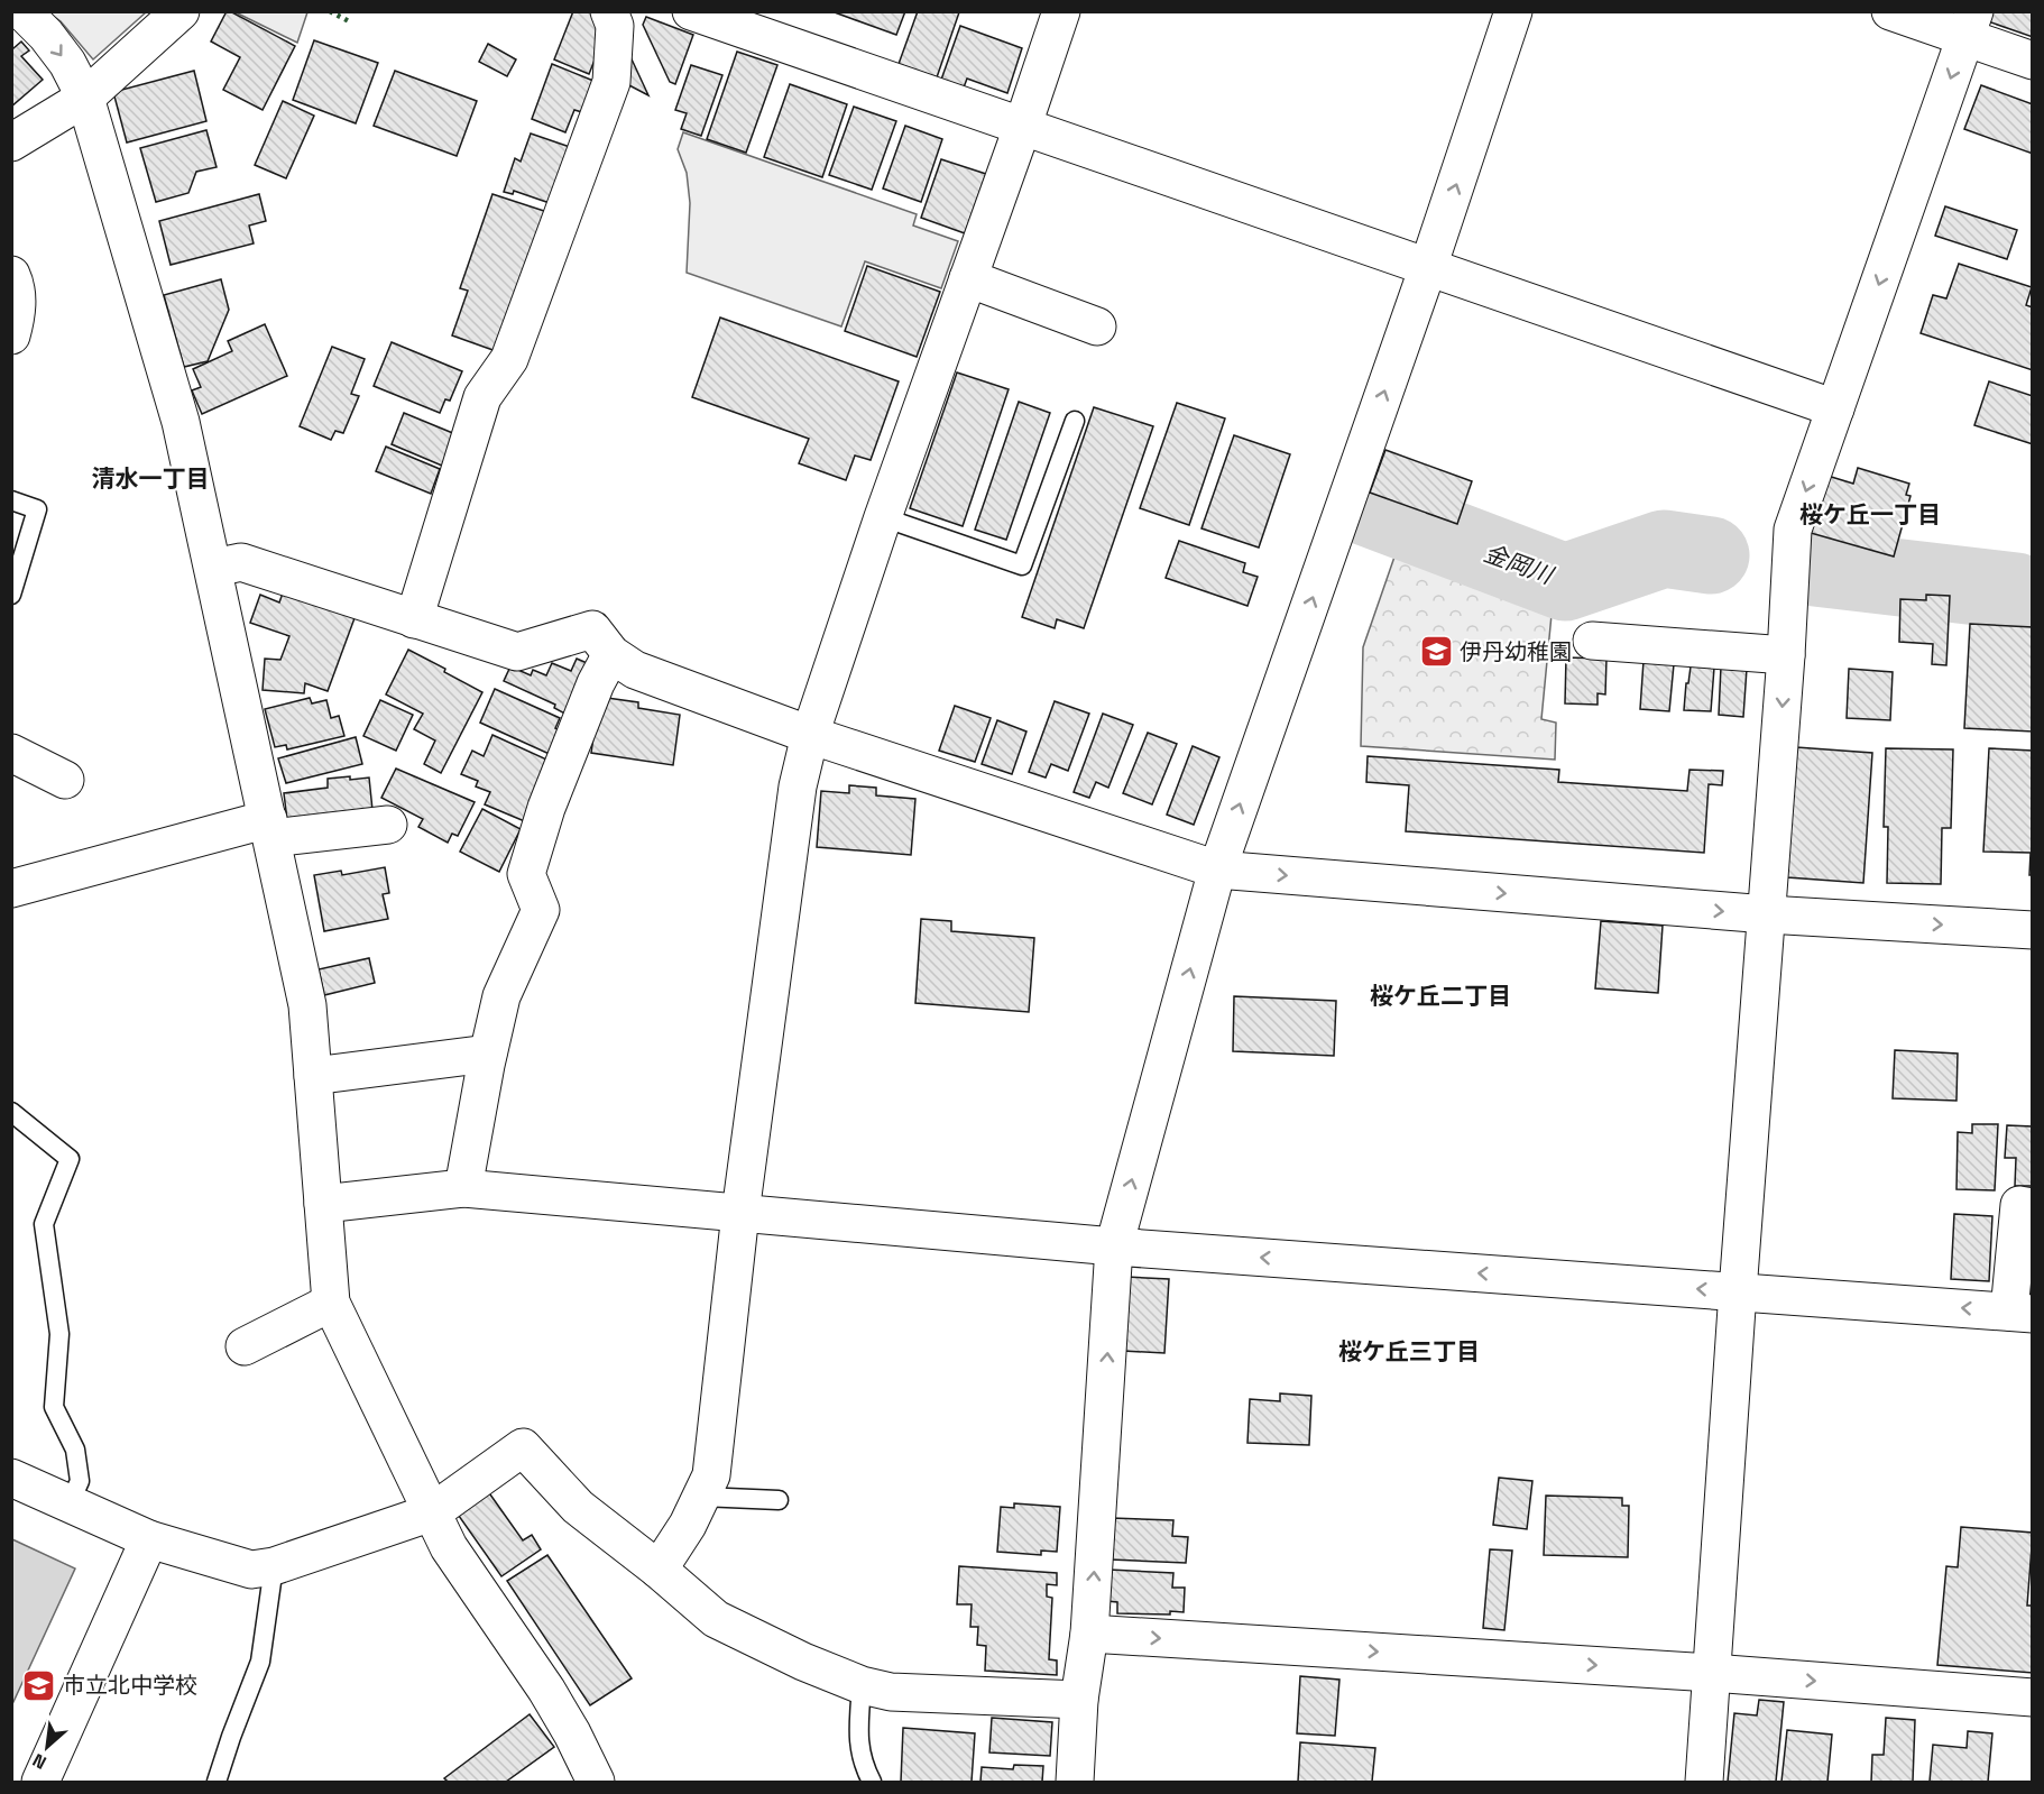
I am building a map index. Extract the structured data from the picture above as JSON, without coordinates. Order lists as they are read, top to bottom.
{
  "districts": [
    "清水一丁目",
    "桜ケ丘一丁目",
    "桜ケ丘二丁目",
    "桜ケ丘三丁目"
  ],
  "water": ["金岡川"],
  "places": {
    "school or university": ["伊丹幼稚園", "市立北中学校"]
  },
  "north": "bottom left"
}
